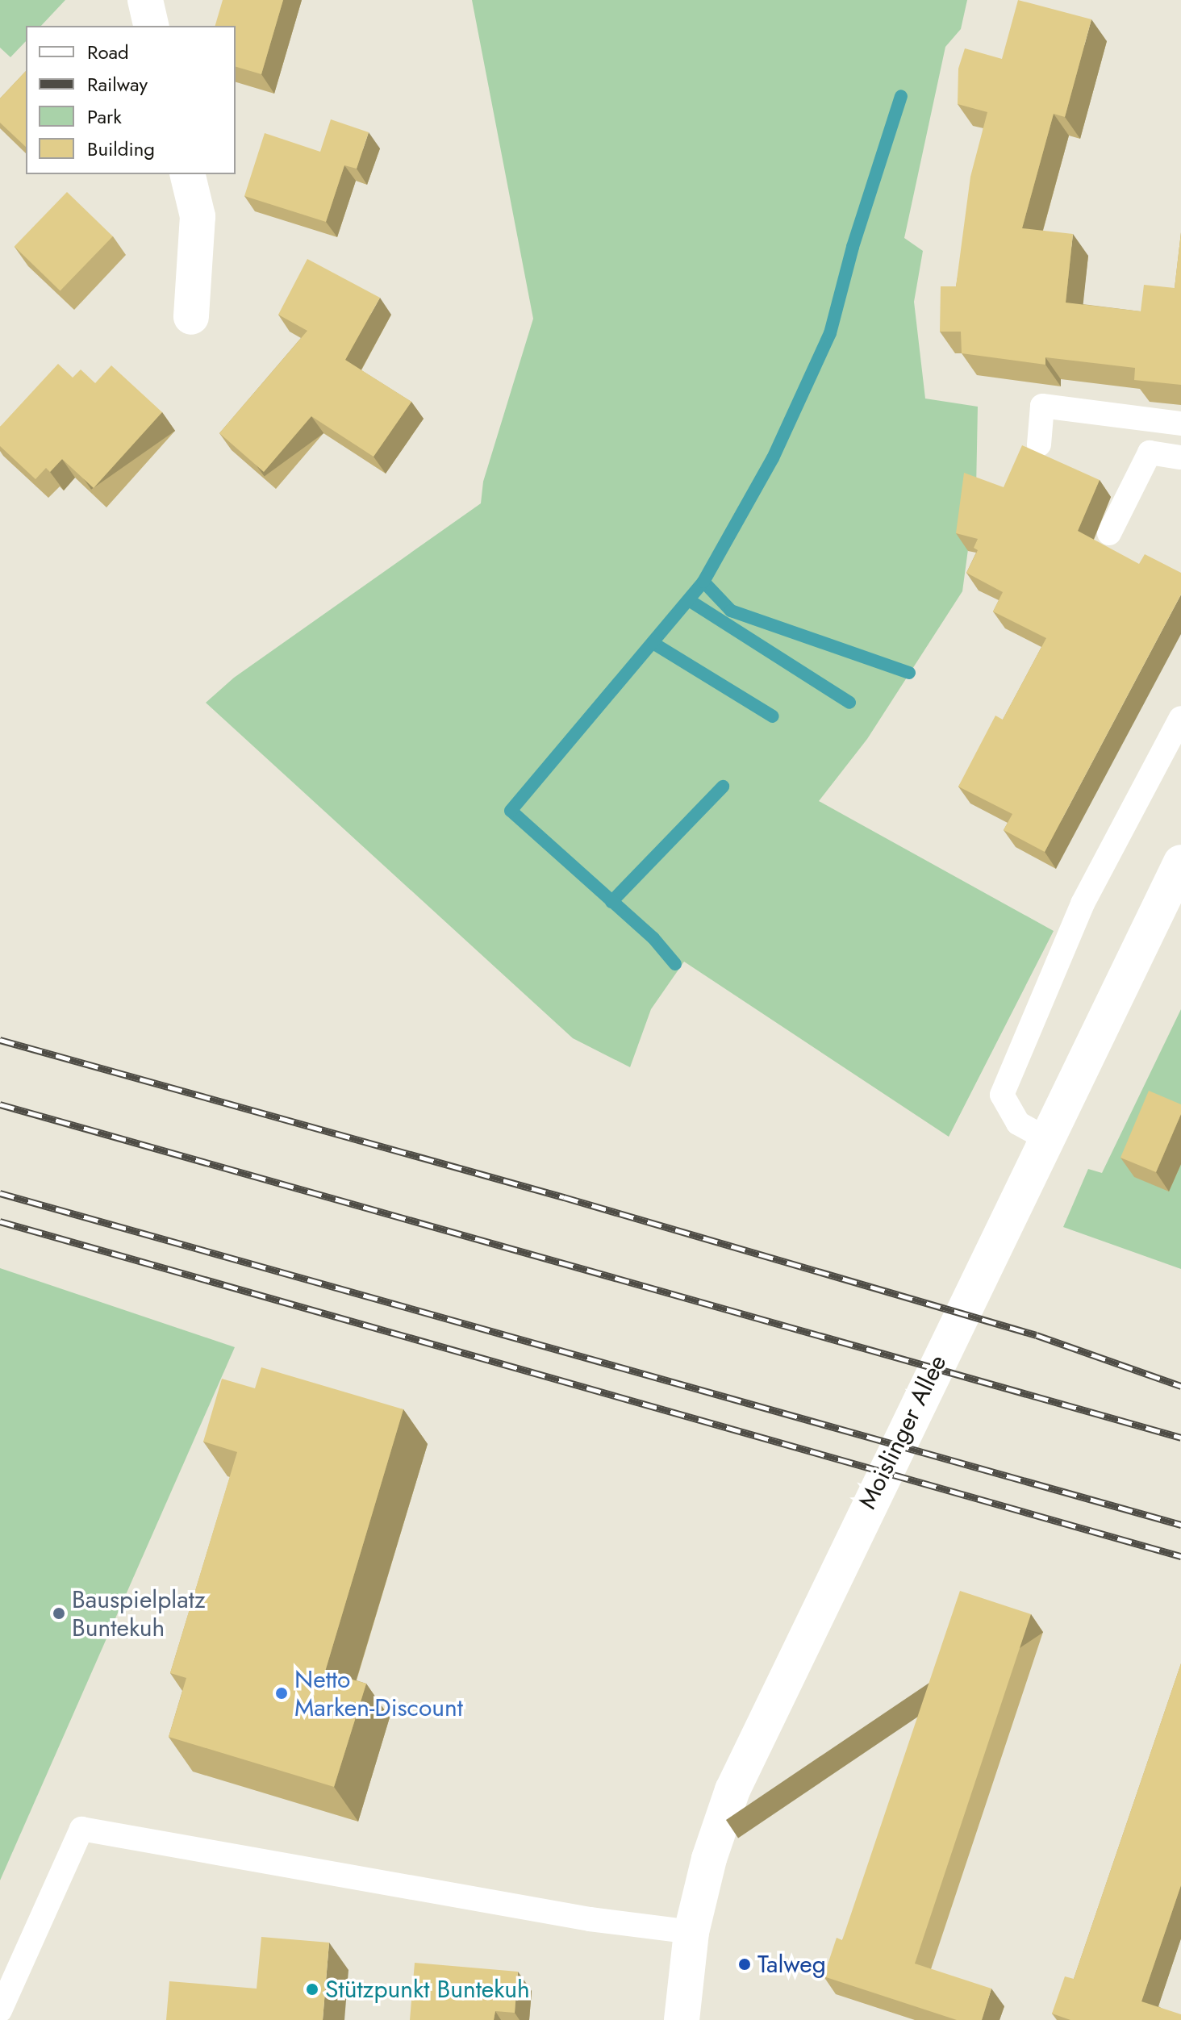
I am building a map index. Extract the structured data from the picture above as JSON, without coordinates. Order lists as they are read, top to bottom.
{
  "streets": {
    "main road": ["Moislinger Allee"]
  },
  "places": [
    "Bauspielplatz Buntekuh",
    "Netto Marken-Discount",
    "Talweg",
    "Stützpunkt Buntekuh"
  ],
  "legend": [
    "Road",
    "Railway",
    "Park",
    "Building"
  ]
}
